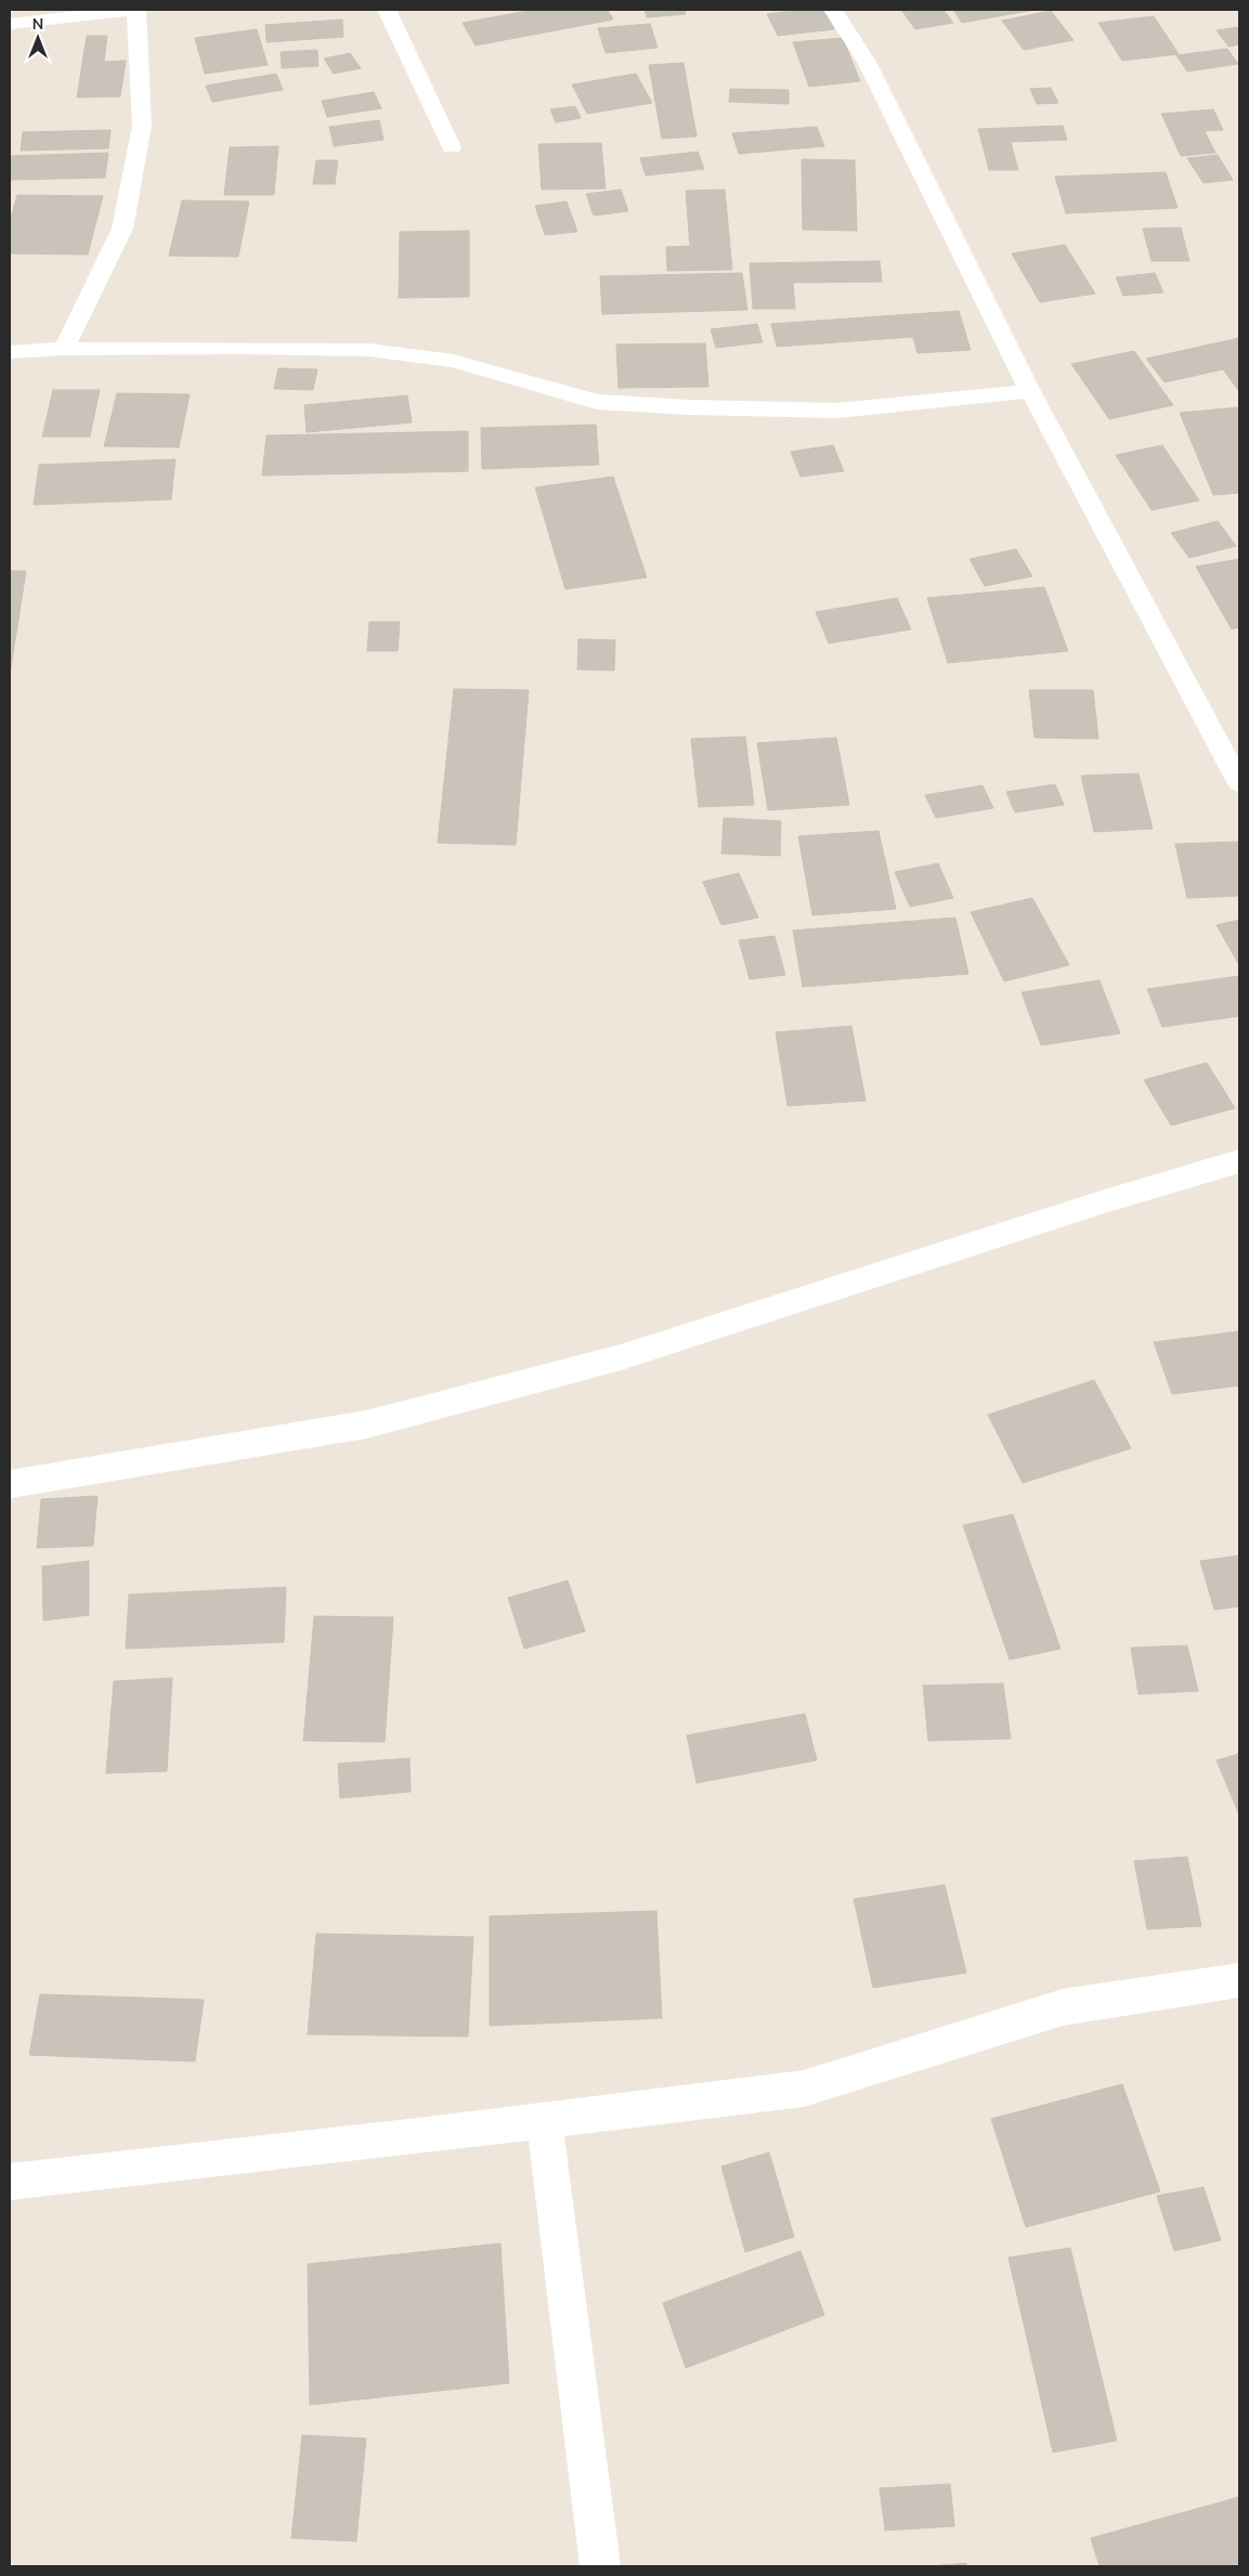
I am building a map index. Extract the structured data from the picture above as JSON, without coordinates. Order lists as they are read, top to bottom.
{
  "north": "top"
}
